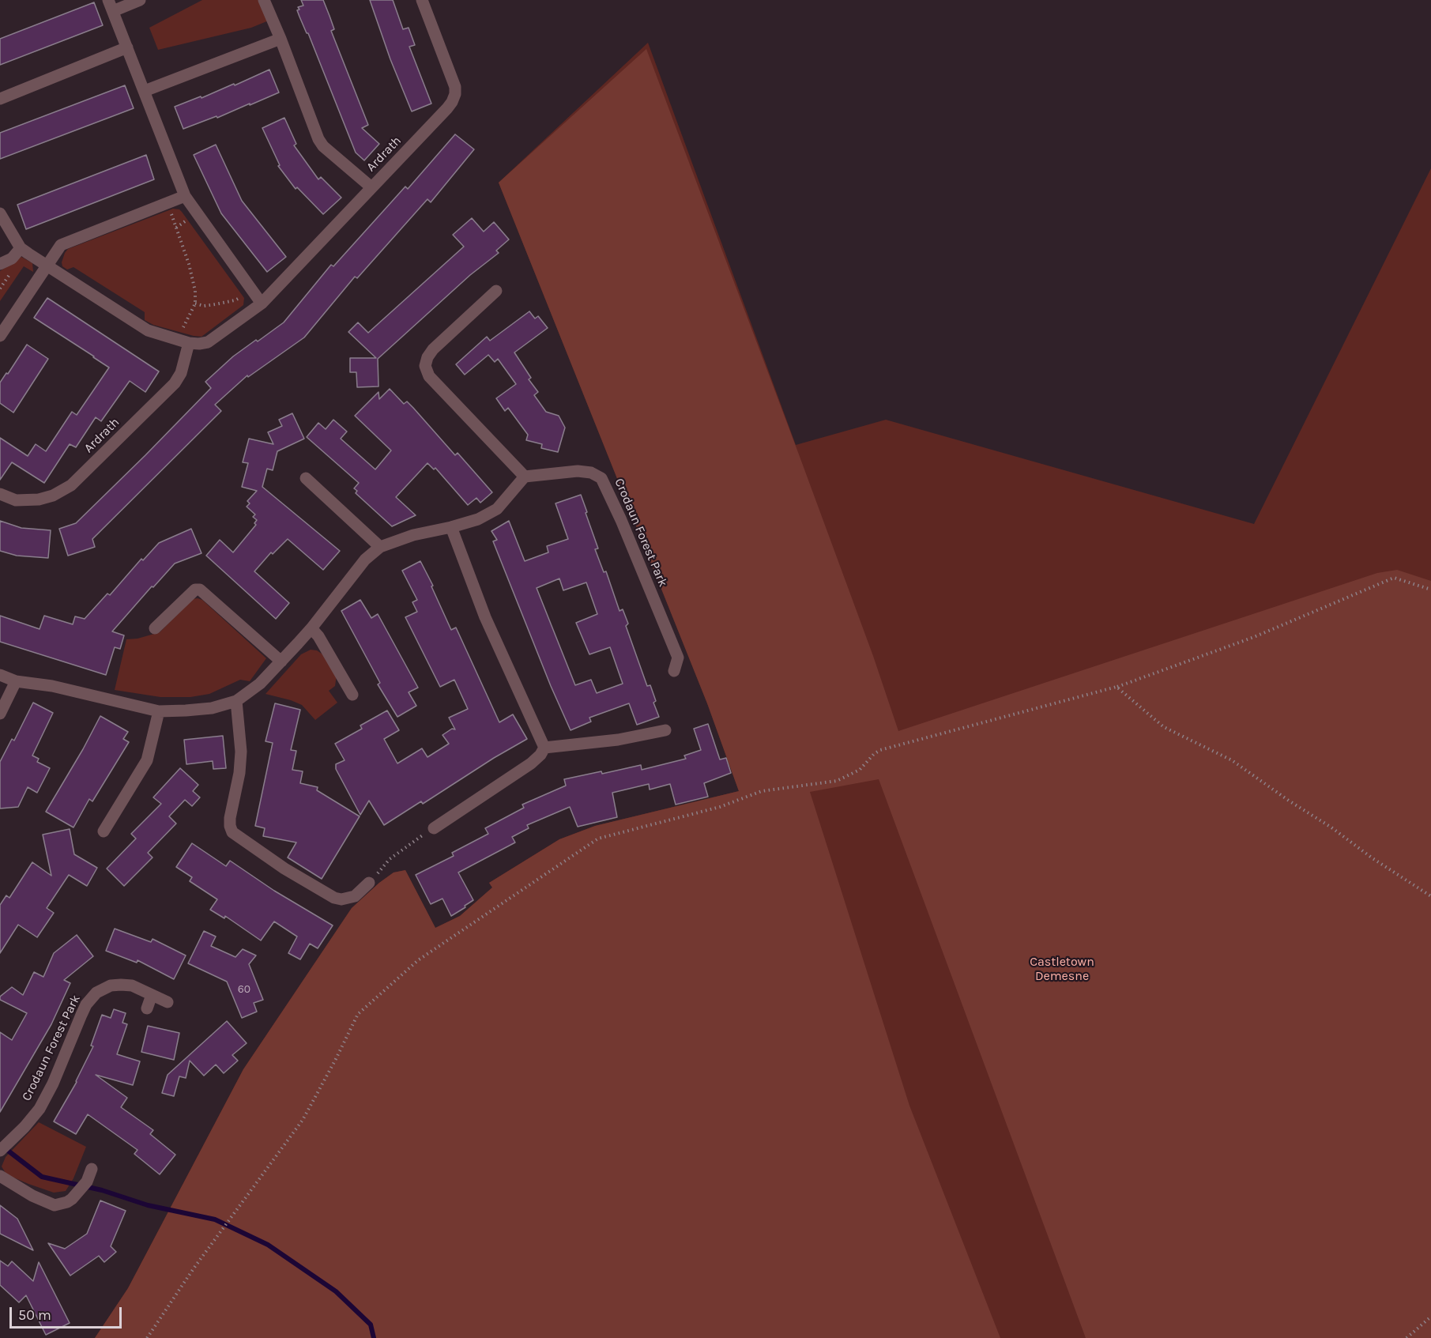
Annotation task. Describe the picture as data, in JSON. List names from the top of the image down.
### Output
{
  "streets": {
    "street": ["Ardrath", "Crodaun Forest Park"]
  },
  "parks": ["Castletown Demesne"],
  "house_numbers": ["60"],
  "scale_bar": "50 m"
}
